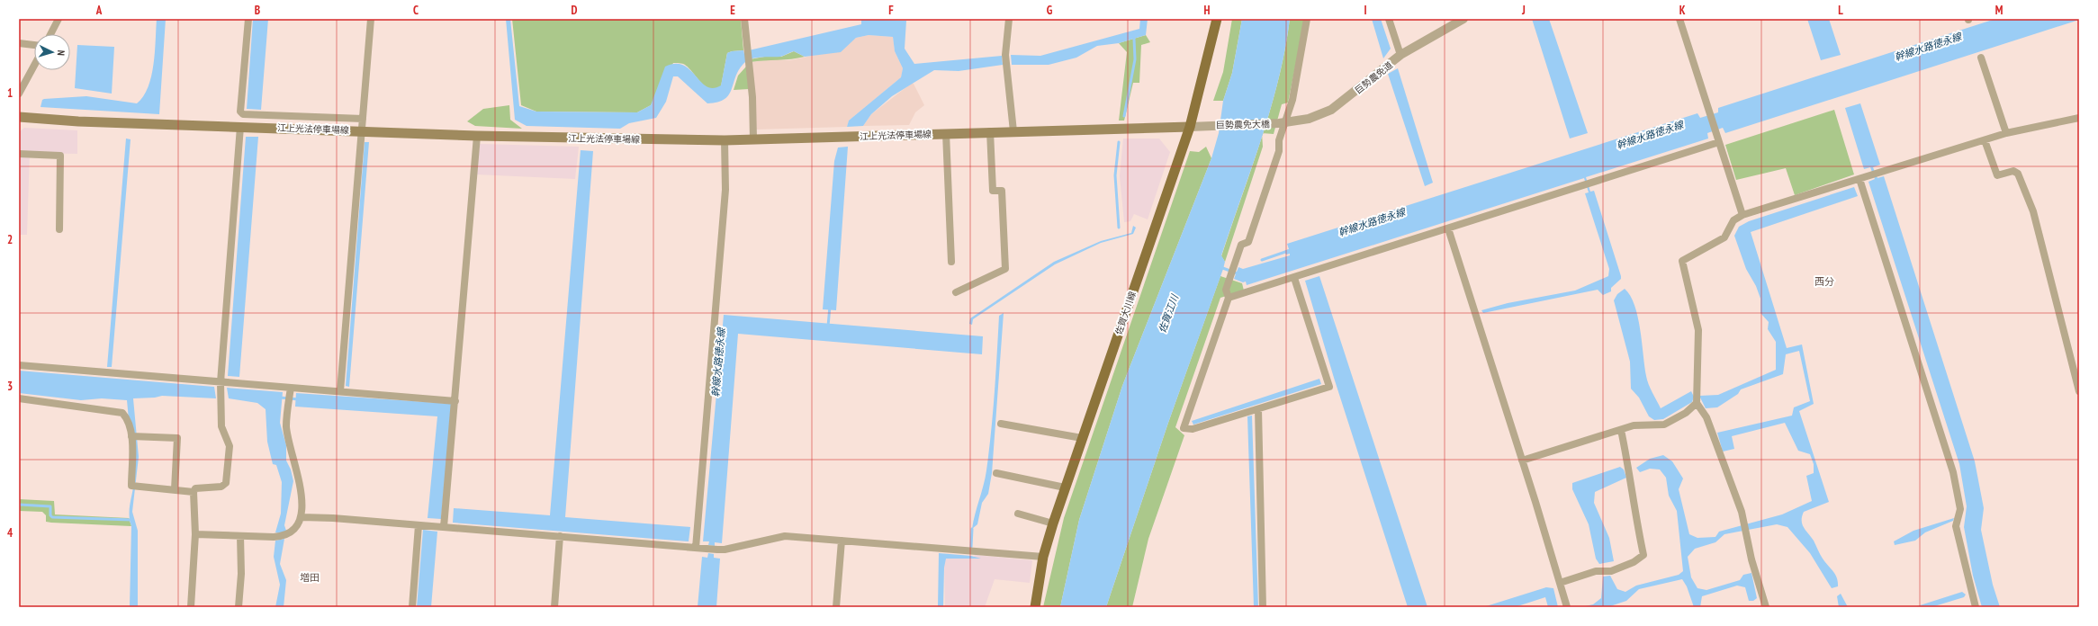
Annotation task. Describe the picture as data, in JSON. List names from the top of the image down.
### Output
{
  "streets": {
    "main road": ["江上光法停車場線", "佐賀大川線"],
    "street": ["巨勢農免道", "巨勢農免大橋"]
  },
  "crossings": [
    ["巨勢農免道", "巨勢農免大橋"],
    ["巨勢農免大橋", "江上光法停車場線"],
    ["巨勢農免大橋", "佐賀大川線"],
    ["江上光法停車場線", "佐賀大川線"]
  ],
  "districts": ["西分", "増田"],
  "water": ["幹線水路徳永線", "佐賀江川"],
  "north": "right",
  "grid": {
    "columns": [
      "A",
      "B",
      "C",
      "D",
      "E",
      "F",
      "G",
      "H",
      "I",
      "J",
      "K",
      "L",
      "M"
    ],
    "rows": [
      "1",
      "2",
      "3",
      "4"
    ]
  }
}
